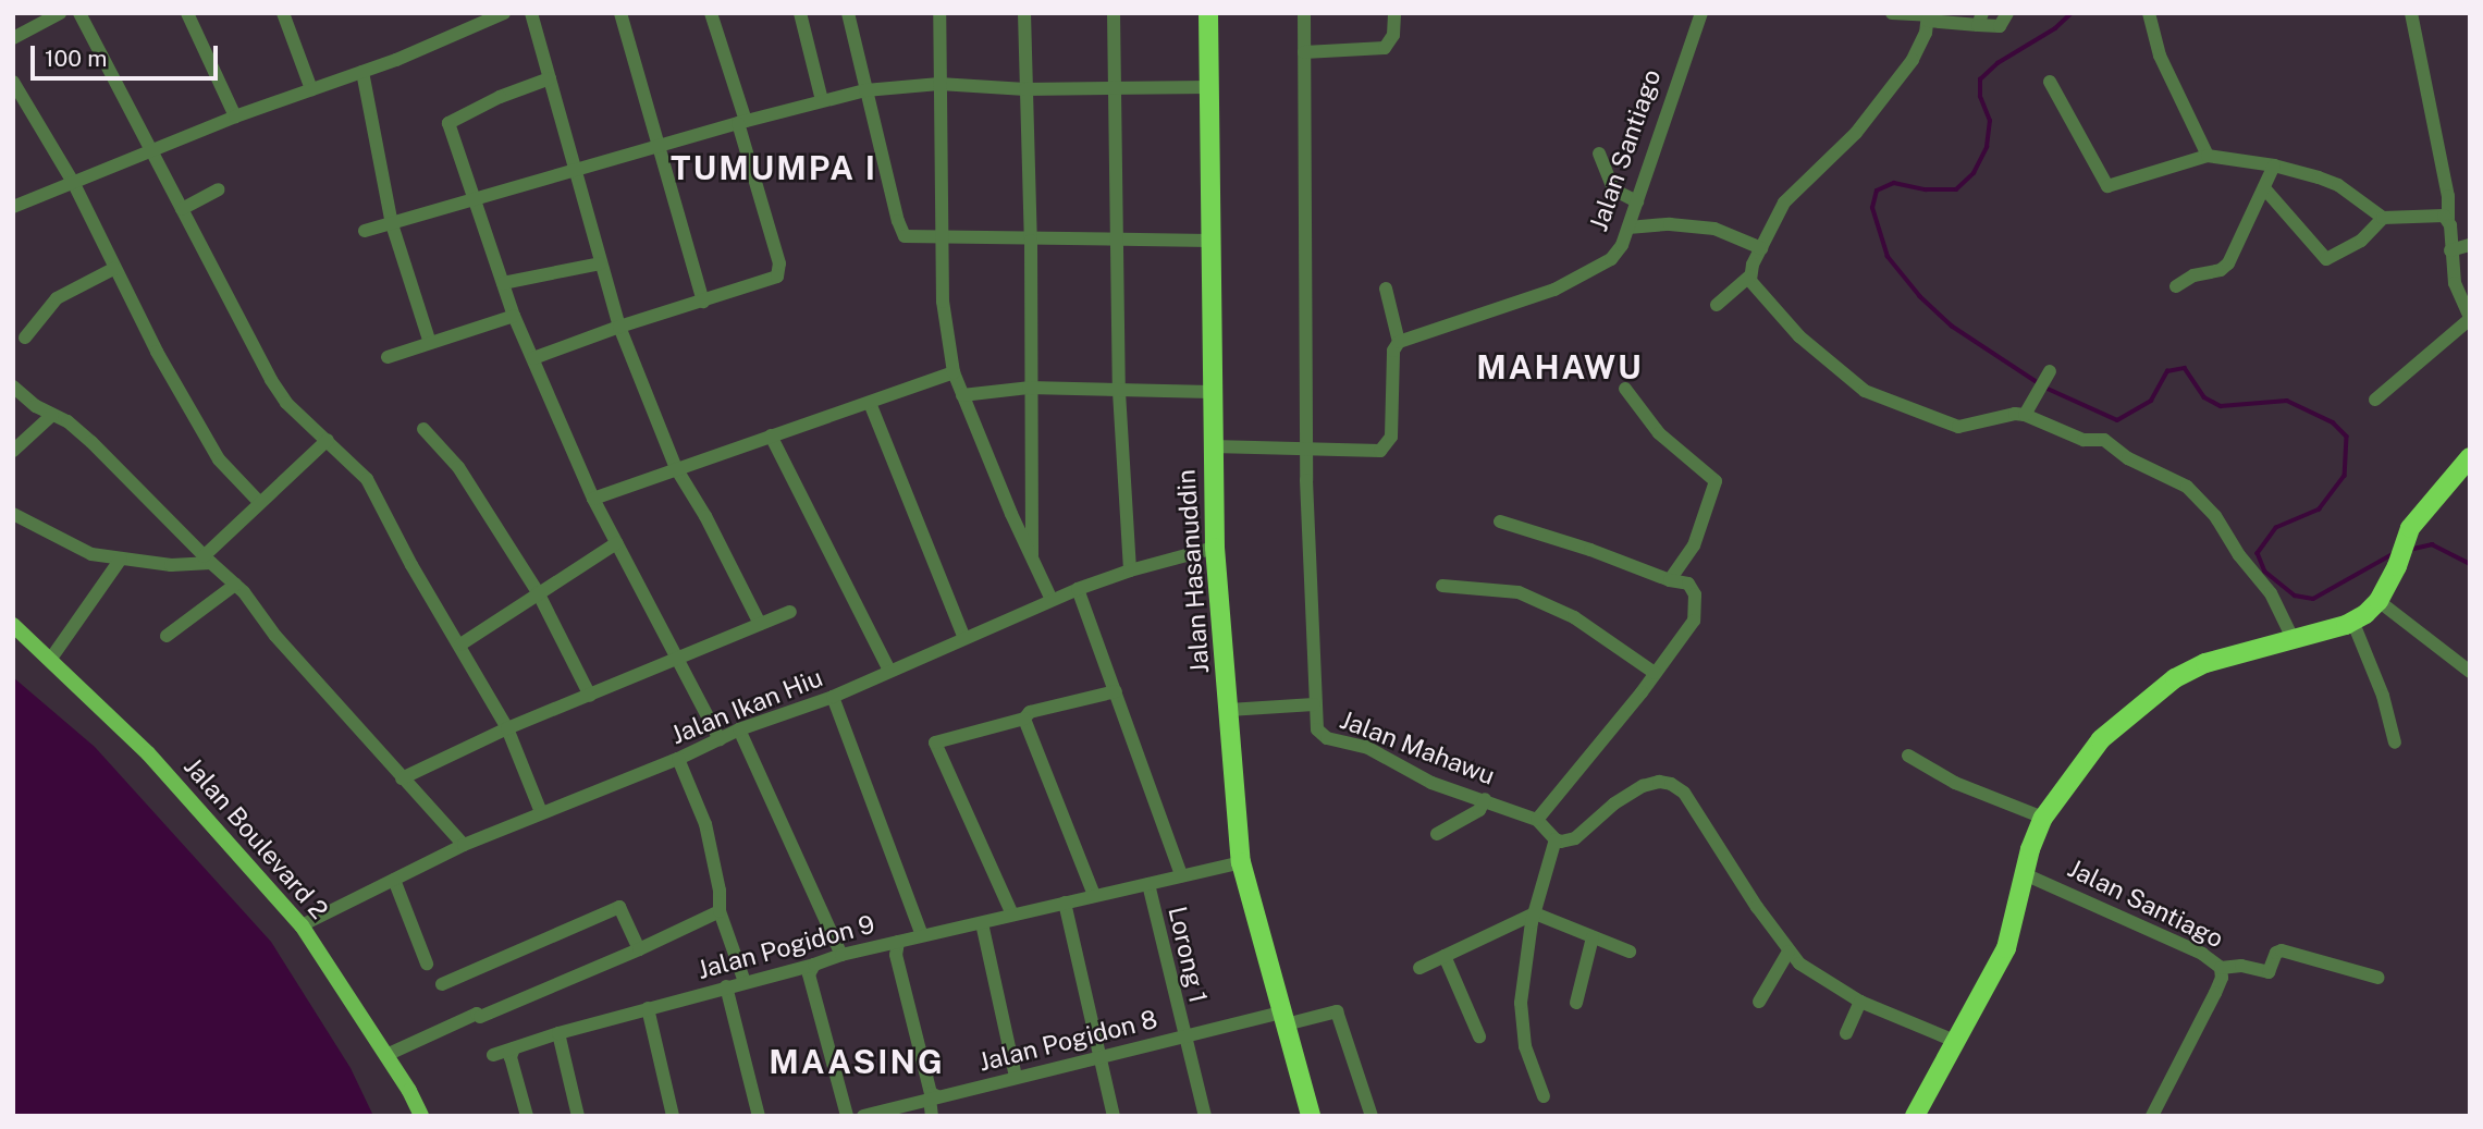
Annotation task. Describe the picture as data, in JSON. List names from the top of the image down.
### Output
{
  "streets": {
    "highway": ["Jalan Hasanuddin"],
    "main road": ["Jalan Boulevard 2"],
    "street": [
      "Jalan Santiago",
      "Jalan Ikan Hiu",
      "Jalan Mahawu",
      "Jalan Pogidon 9",
      "Lorong 1",
      "Jalan Pogidon 8"
    ]
  },
  "crossings": [
    ["Jalan Hasanuddin", "Jalan Ikan Hiu"],
    ["Jalan Hasanuddin", "Jalan Pogidon 9"],
    ["Jalan Hasanuddin", "Jalan Pogidon 8"],
    ["Jalan Ikan Hiu", "Jalan Boulevard 2"],
    ["Jalan Pogidon 9", "Lorong 1"],
    ["Lorong 1", "Jalan Pogidon 8"]
  ],
  "districts": ["TUMUMPA I", "MAHAWU", "MAASING"],
  "scale_bar": "100 m"
}
